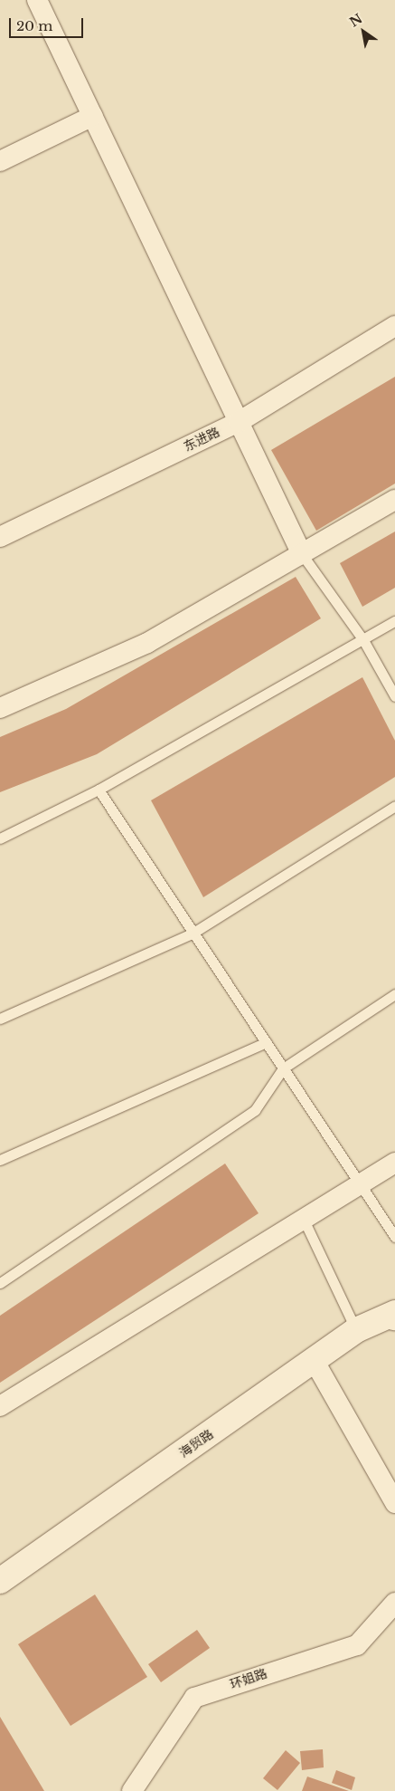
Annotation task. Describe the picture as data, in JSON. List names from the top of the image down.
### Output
{
  "streets": {
    "street": ["东进路", "海贸路", "环姐路"]
  },
  "scale_bar": "20 m",
  "north": "top left"
}
